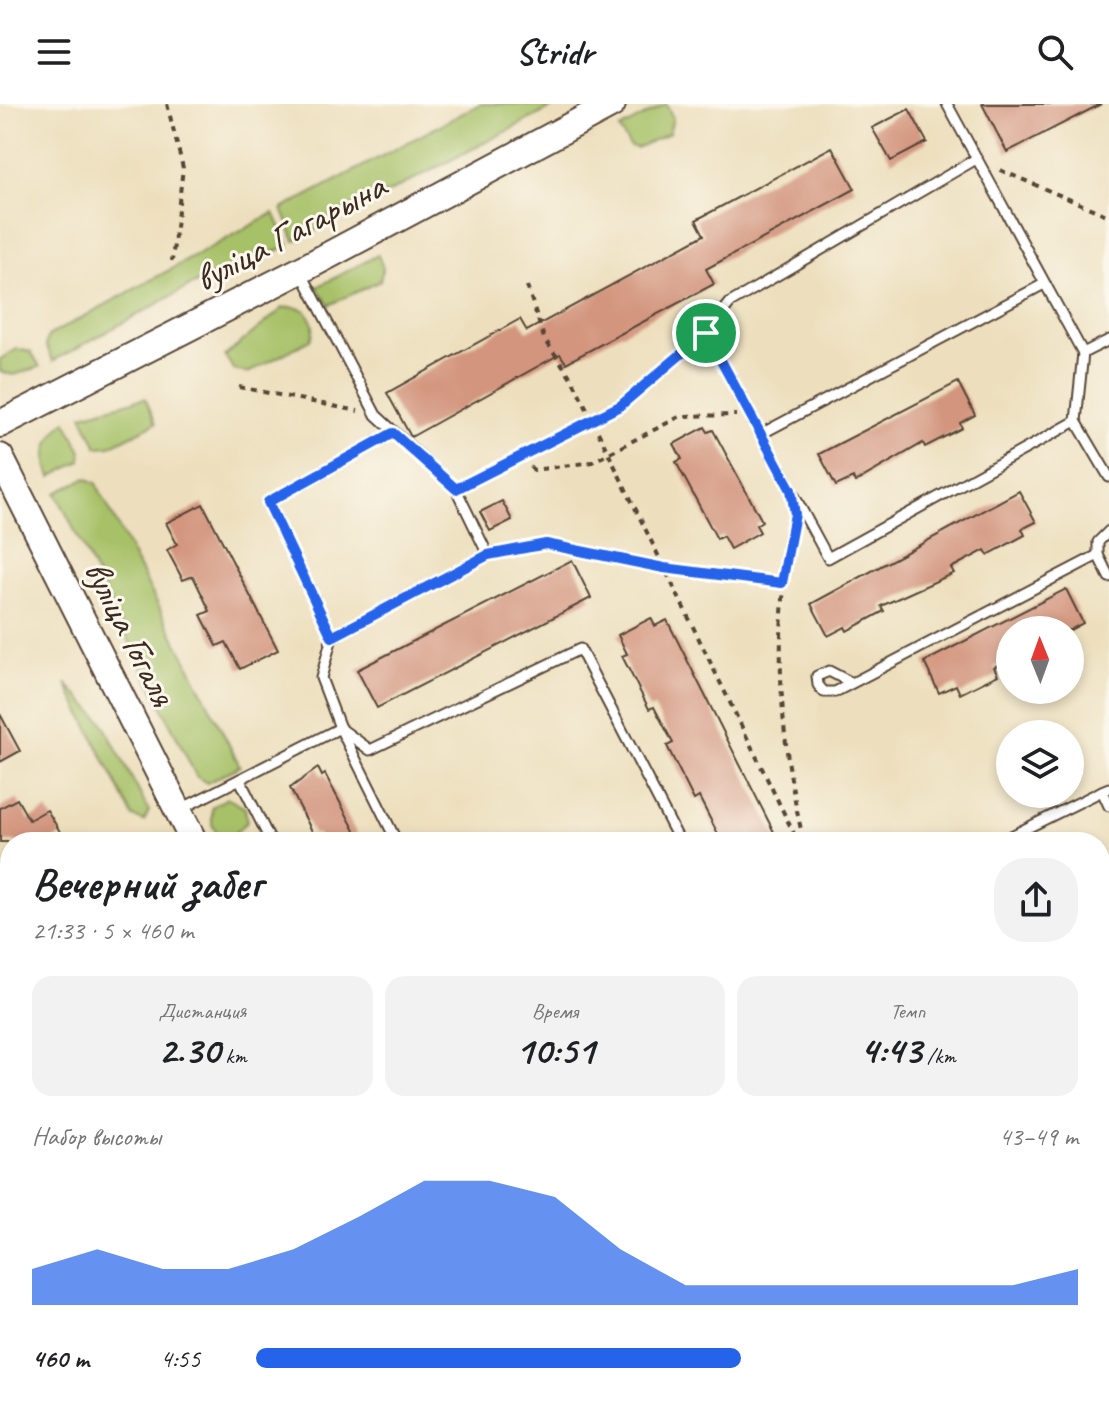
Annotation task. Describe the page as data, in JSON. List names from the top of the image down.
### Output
{
  "streets": {
    "main road": ["вуліца Гагарына", "вуліца Гогаля"]
  },
  "north": "top",
  "page": {
    "header": "Stridr",
    "heading": ["Вечерний забег", "21:33 · 5 × 460 m"],
    "stats": [
      ["Дистанция", "2.30 km"],
      ["Время", "10:51"],
      ["Темп", "4:43 /km"]
    ],
    "chart": ["Набор высоты", "43–49 m"],
    "list": [
      {
        "name": "460 m",
        "note": "4:55"
      }
    ]
  }
}
